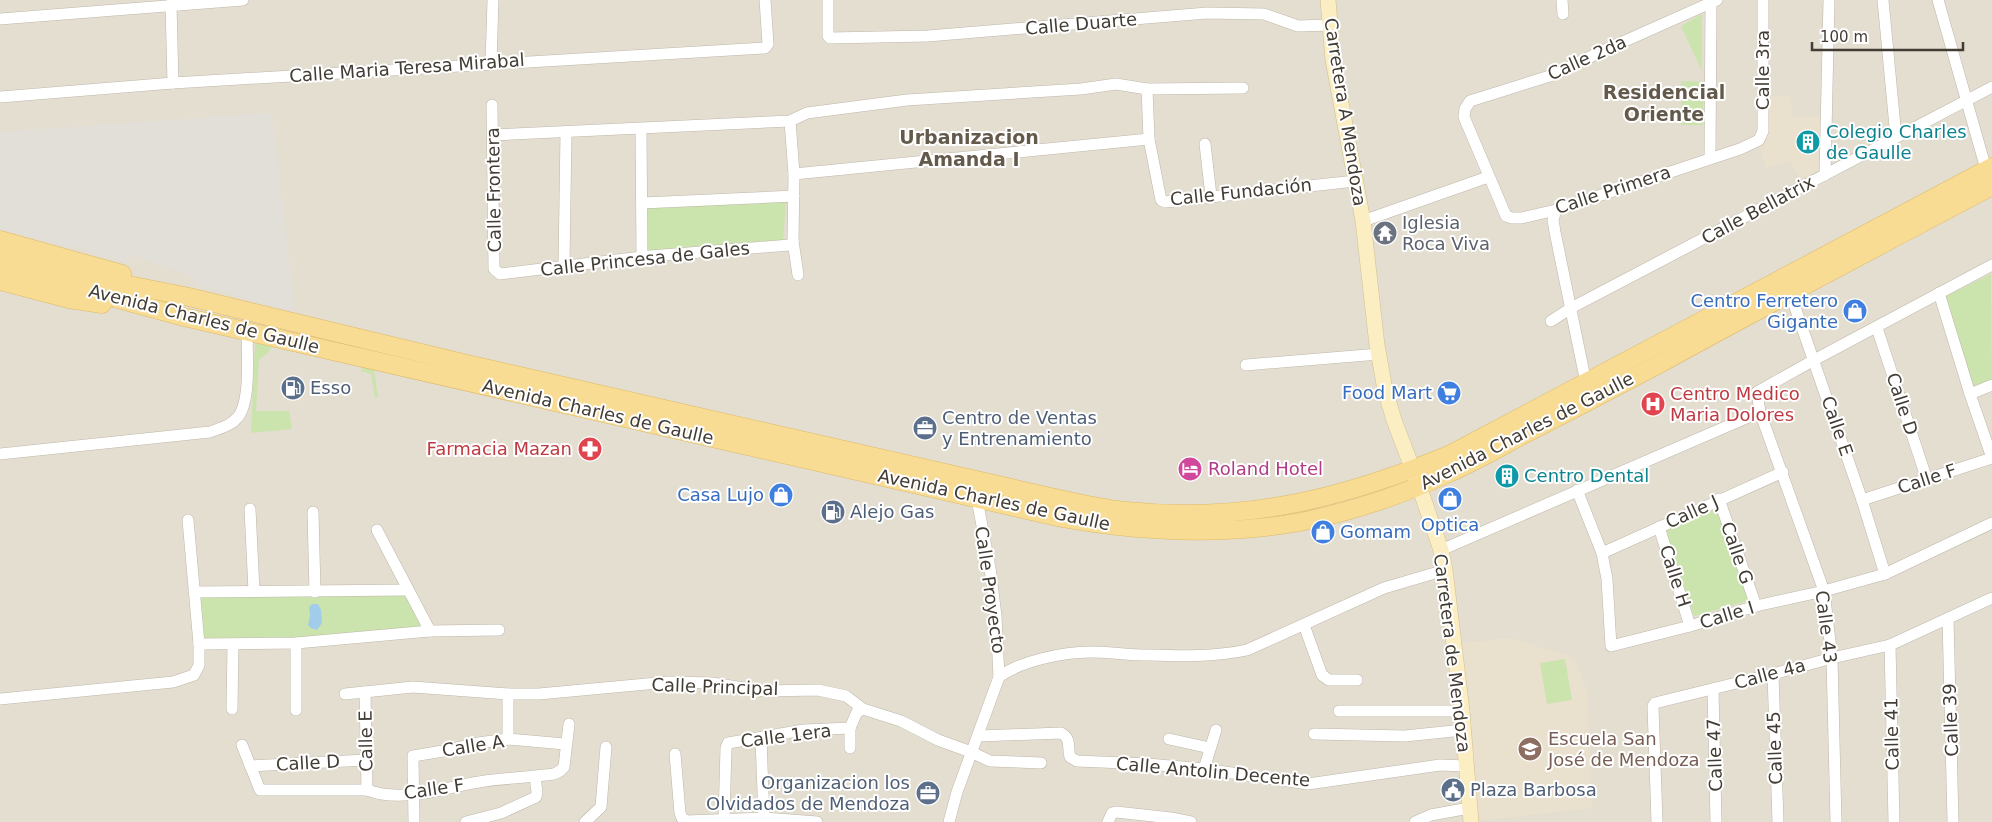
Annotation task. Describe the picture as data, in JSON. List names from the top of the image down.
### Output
{
  "streets": {
    "main road": ["Avenida Charles de Gaulle"],
    "street": [
      "Calle Duarte",
      "Calle 2da",
      "Calle Maria Teresa Mirabal",
      "Calle 3ra",
      "Carretera A Mendoza",
      "Calle Frontera",
      "Calle Primera",
      "Calle Fundación",
      "Calle Bellatrix",
      "Calle Princesa de Gales",
      "Calle D",
      "Calle E",
      "Calle F",
      "Calle J",
      "Calle G",
      "Calle H",
      "Calle Proyecto",
      "Calle I",
      "Calle 43",
      "Carretera de Mendoza",
      "Calle 4a",
      "Calle Principal",
      "Calle 39",
      "Calle 41",
      "Calle 1era",
      "Calle A",
      "Calle 45",
      "Calle 47",
      "Calle Antolin Decente"
    ]
  },
  "crossings": [
    ["Calle Duarte", "Carretera A Mendoza"],
    ["Calle 2da", "Calle Primera"],
    ["Calle 3ra", "Calle Primera"],
    ["Carretera A Mendoza", "Calle Fundación"],
    ["Carretera A Mendoza", "Avenida Charles de Gaulle"],
    ["Carretera A Mendoza", "Carretera de Mendoza"],
    ["Calle Frontera", "Calle Princesa de Gales"],
    ["Avenida Charles de Gaulle", "Calle E"],
    ["Avenida Charles de Gaulle", "Calle Proyecto"],
    ["Avenida Charles de Gaulle", "Carretera de Mendoza"],
    ["Calle D", "Calle E"],
    ["Calle D", "Calle F"],
    ["Calle E", "Calle F"],
    ["Calle E", "Calle I"],
    ["Calle E", "Calle Principal"],
    ["Calle F", "Calle A"],
    ["Calle J", "Calle G"],
    ["Calle J", "Calle H"],
    ["Calle J", "Calle I"],
    ["Calle J", "Calle 43"],
    ["Calle G", "Calle I"],
    ["Calle H", "Calle I"],
    ["Calle Proyecto", "Calle Principal"],
    ["Calle Proyecto", "Calle Antolin Decente"],
    ["Calle I", "Calle 43"],
    ["Calle 43", "Calle 4a"],
    ["Carretera de Mendoza", "Calle Antolin Decente"],
    ["Calle 4a", "Calle 39"],
    ["Calle 4a", "Calle 41"],
    ["Calle 4a", "Calle 45"],
    ["Calle 4a", "Calle 47"],
    ["Calle Principal", "Calle 1era"]
  ],
  "districts": ["Residencial Oriente", "Urbanizacion Amanda I"],
  "places": {
    "building": ["Colegio Charles de Gaulle", "Centro Dental"],
    "temple": ["Iglesia Roca Viva"],
    "shop": [
      "Centro Ferretero Gigante",
      "Casa Lujo",
      "Optica",
      "Gomam"
    ],
    "fuel station": ["Esso", "Alejo Gas"],
    "supermarket": ["Food Mart"],
    "hospital": ["Centro Medico Maria Dolores"],
    "office": ["Centro de Ventas y Entrenamiento", "Organizacion los Olvidados de Mendoza"],
    "pharmacy": ["Farmacia Mazan"],
    "hotel": ["Roland Hotel"],
    "school or university": ["Escuela San José de Mendoza"],
    "public building": ["Plaza Barbosa"]
  },
  "scale_bar": "100 m"
}
